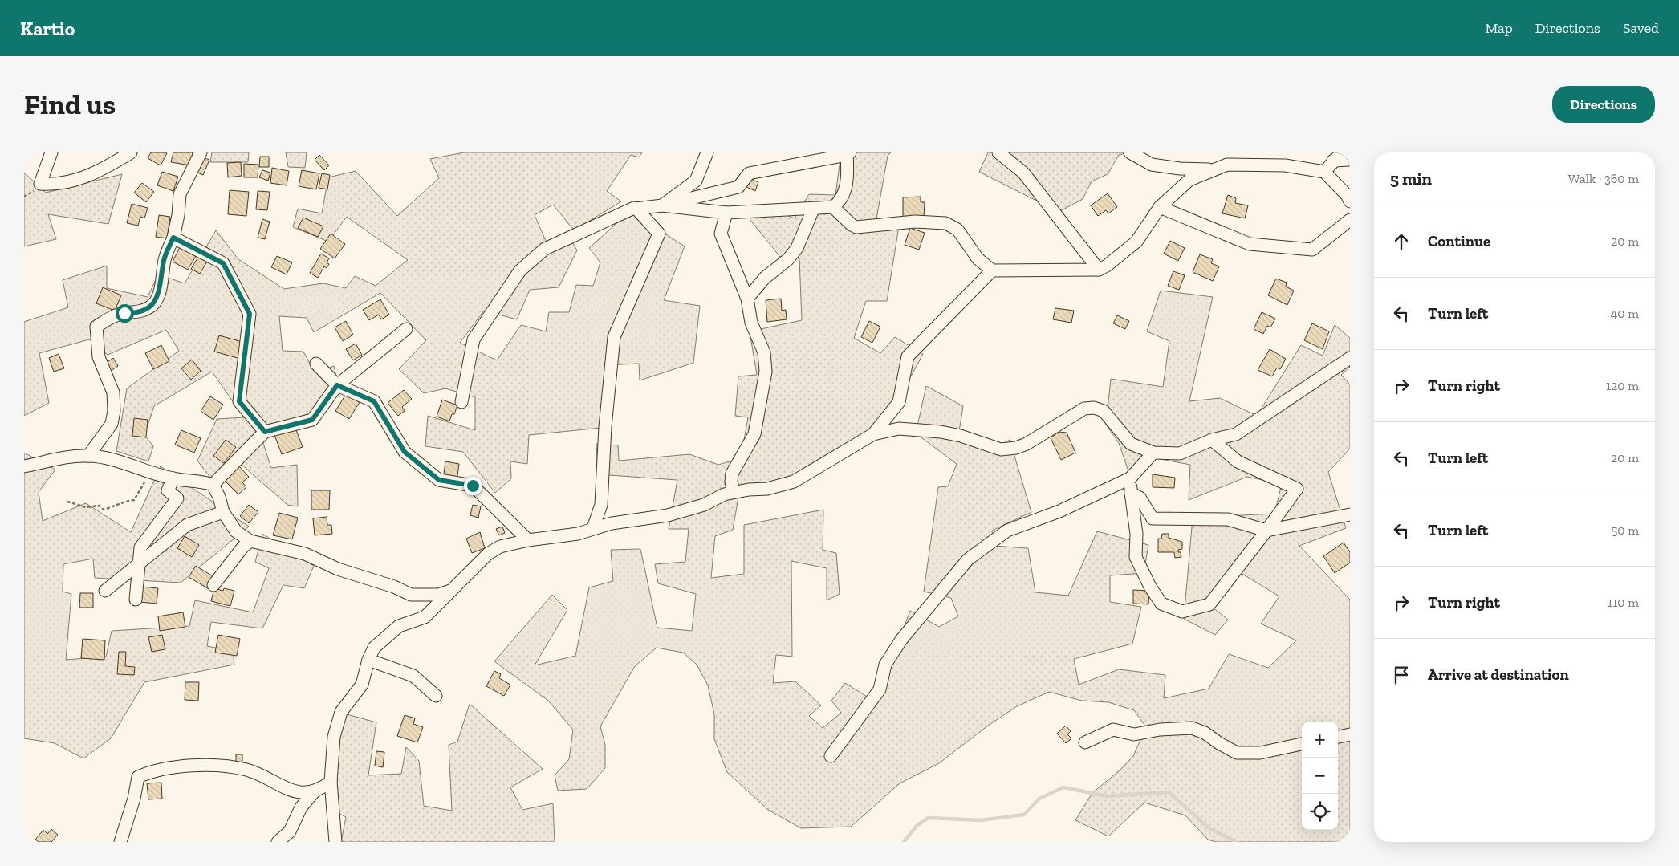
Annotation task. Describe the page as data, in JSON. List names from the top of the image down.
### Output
{
  "page": {
    "header": "Kartio",
    "nav": ["Map", "Directions", "Saved"],
    "buttons": "Directions",
    "title": "Find us",
    "heading": ["5 min", "Walk · 360 m"],
    "list": [
      ["Continue", "20 m"],
      ["Turn left", "40 m"],
      ["Turn right", "120 m"],
      ["Turn left", "20 m"],
      ["Turn left", "50 m"],
      ["Turn right", "110 m"],
      "Arrive at destination"
    ],
    "map_buttons": ["+", "−"]
  }
}
